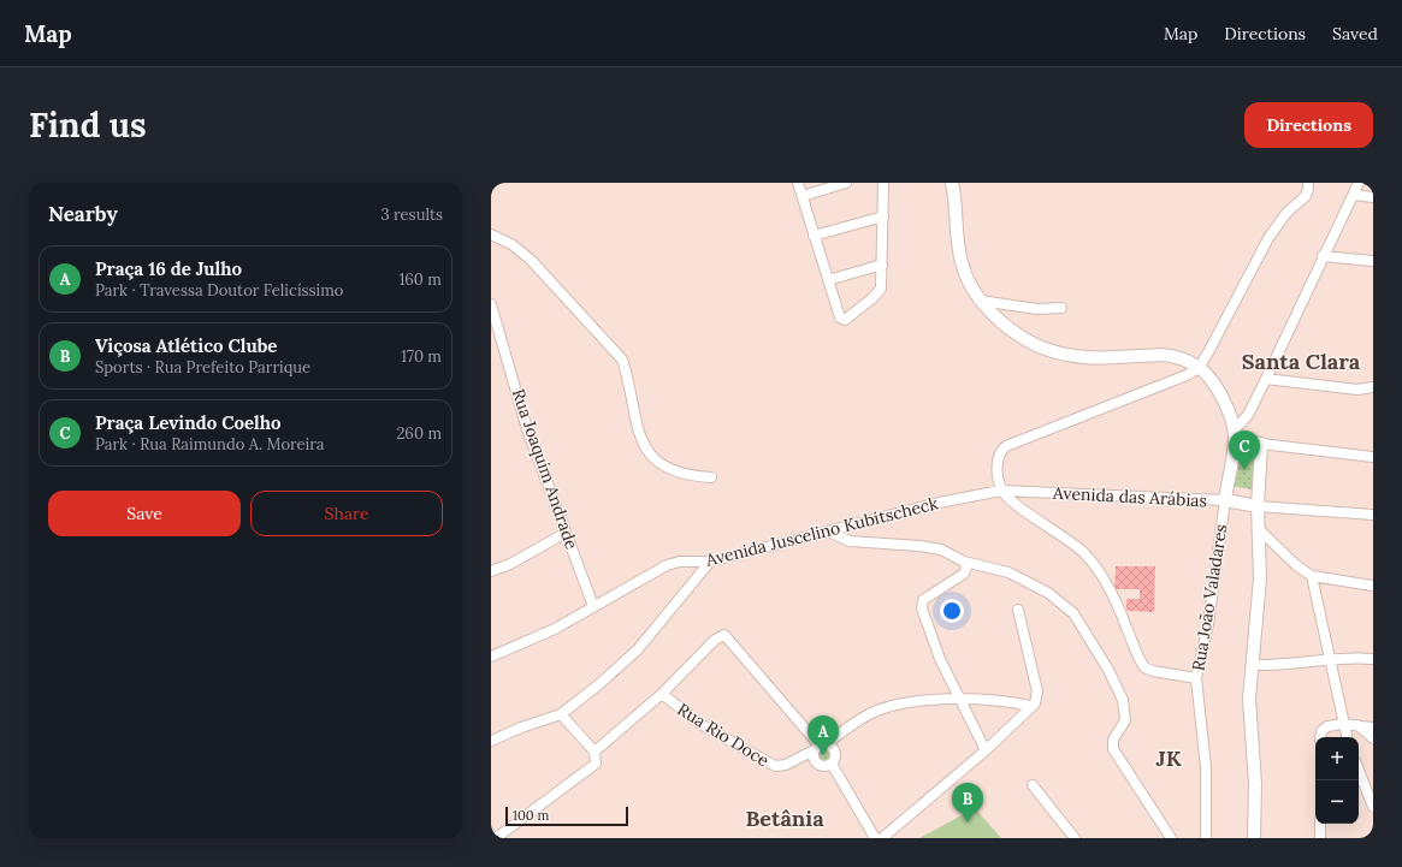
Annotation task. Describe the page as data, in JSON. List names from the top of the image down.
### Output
{
  "streets": {
    "street": [
      "Rua Joaquim Andrade",
      "Avenida das Arábias",
      "Avenida Juscelino Kubitscheck",
      "Rua João Valadares",
      "Rua Rio Doce"
    ]
  },
  "crossings": [
    ["Rua Joaquim Andrade", "Avenida Juscelino Kubitscheck"],
    ["Avenida das Arábias", "Avenida Juscelino Kubitscheck"],
    ["Avenida das Arábias", "Rua João Valadares"]
  ],
  "districts": ["Santa Clara", "JK", "Betânia"],
  "scale_bar": "100 m",
  "page": {
    "header": "Map",
    "nav": ["Map", "Directions", "Saved"],
    "buttons": [
      "Directions",
      ["Save", "Share"]
    ],
    "title": "Find us",
    "heading": ["Nearby", "3 results"],
    "list": [
      {
        "mark": "A",
        "name": "Praça 16 de Julho",
        "note": "Park · Travessa Doutor Felicíssimo",
        "value": "160 m"
      },
      {
        "mark": "B",
        "name": "Viçosa Atlético Clube",
        "note": "Sports · Rua Prefeito Parrique",
        "value": "170 m"
      },
      {
        "mark": "C",
        "name": "Praça Levindo Coelho",
        "note": "Park · Rua Raimundo A. Moreira",
        "value": "260 m"
      }
    ],
    "pins": ["C", "A", "B"],
    "map_buttons": ["+", "−"],
    "scale": "100 m"
  }
}
